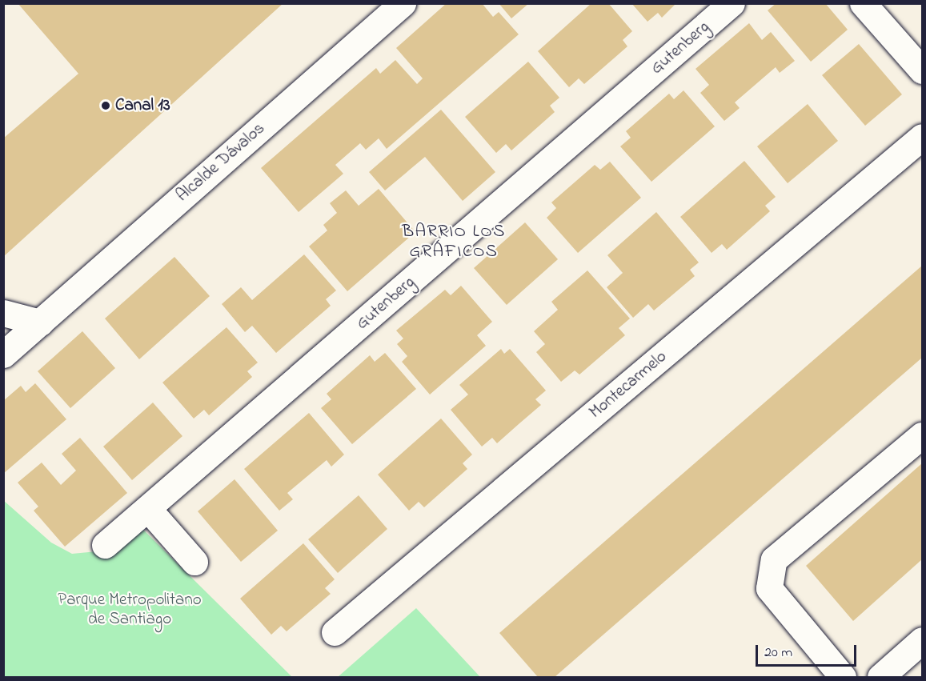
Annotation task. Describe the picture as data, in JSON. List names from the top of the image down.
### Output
{
  "streets": {
    "street": ["Gutenberg", "Alcalde Dávalos", "Montecarmelo"]
  },
  "districts": ["BARRIO LOS GRÁFICOS"],
  "parks": ["Parque Metropolitano de Santiago"],
  "places": ["Canal 13"],
  "scale_bar": "20 m"
}
